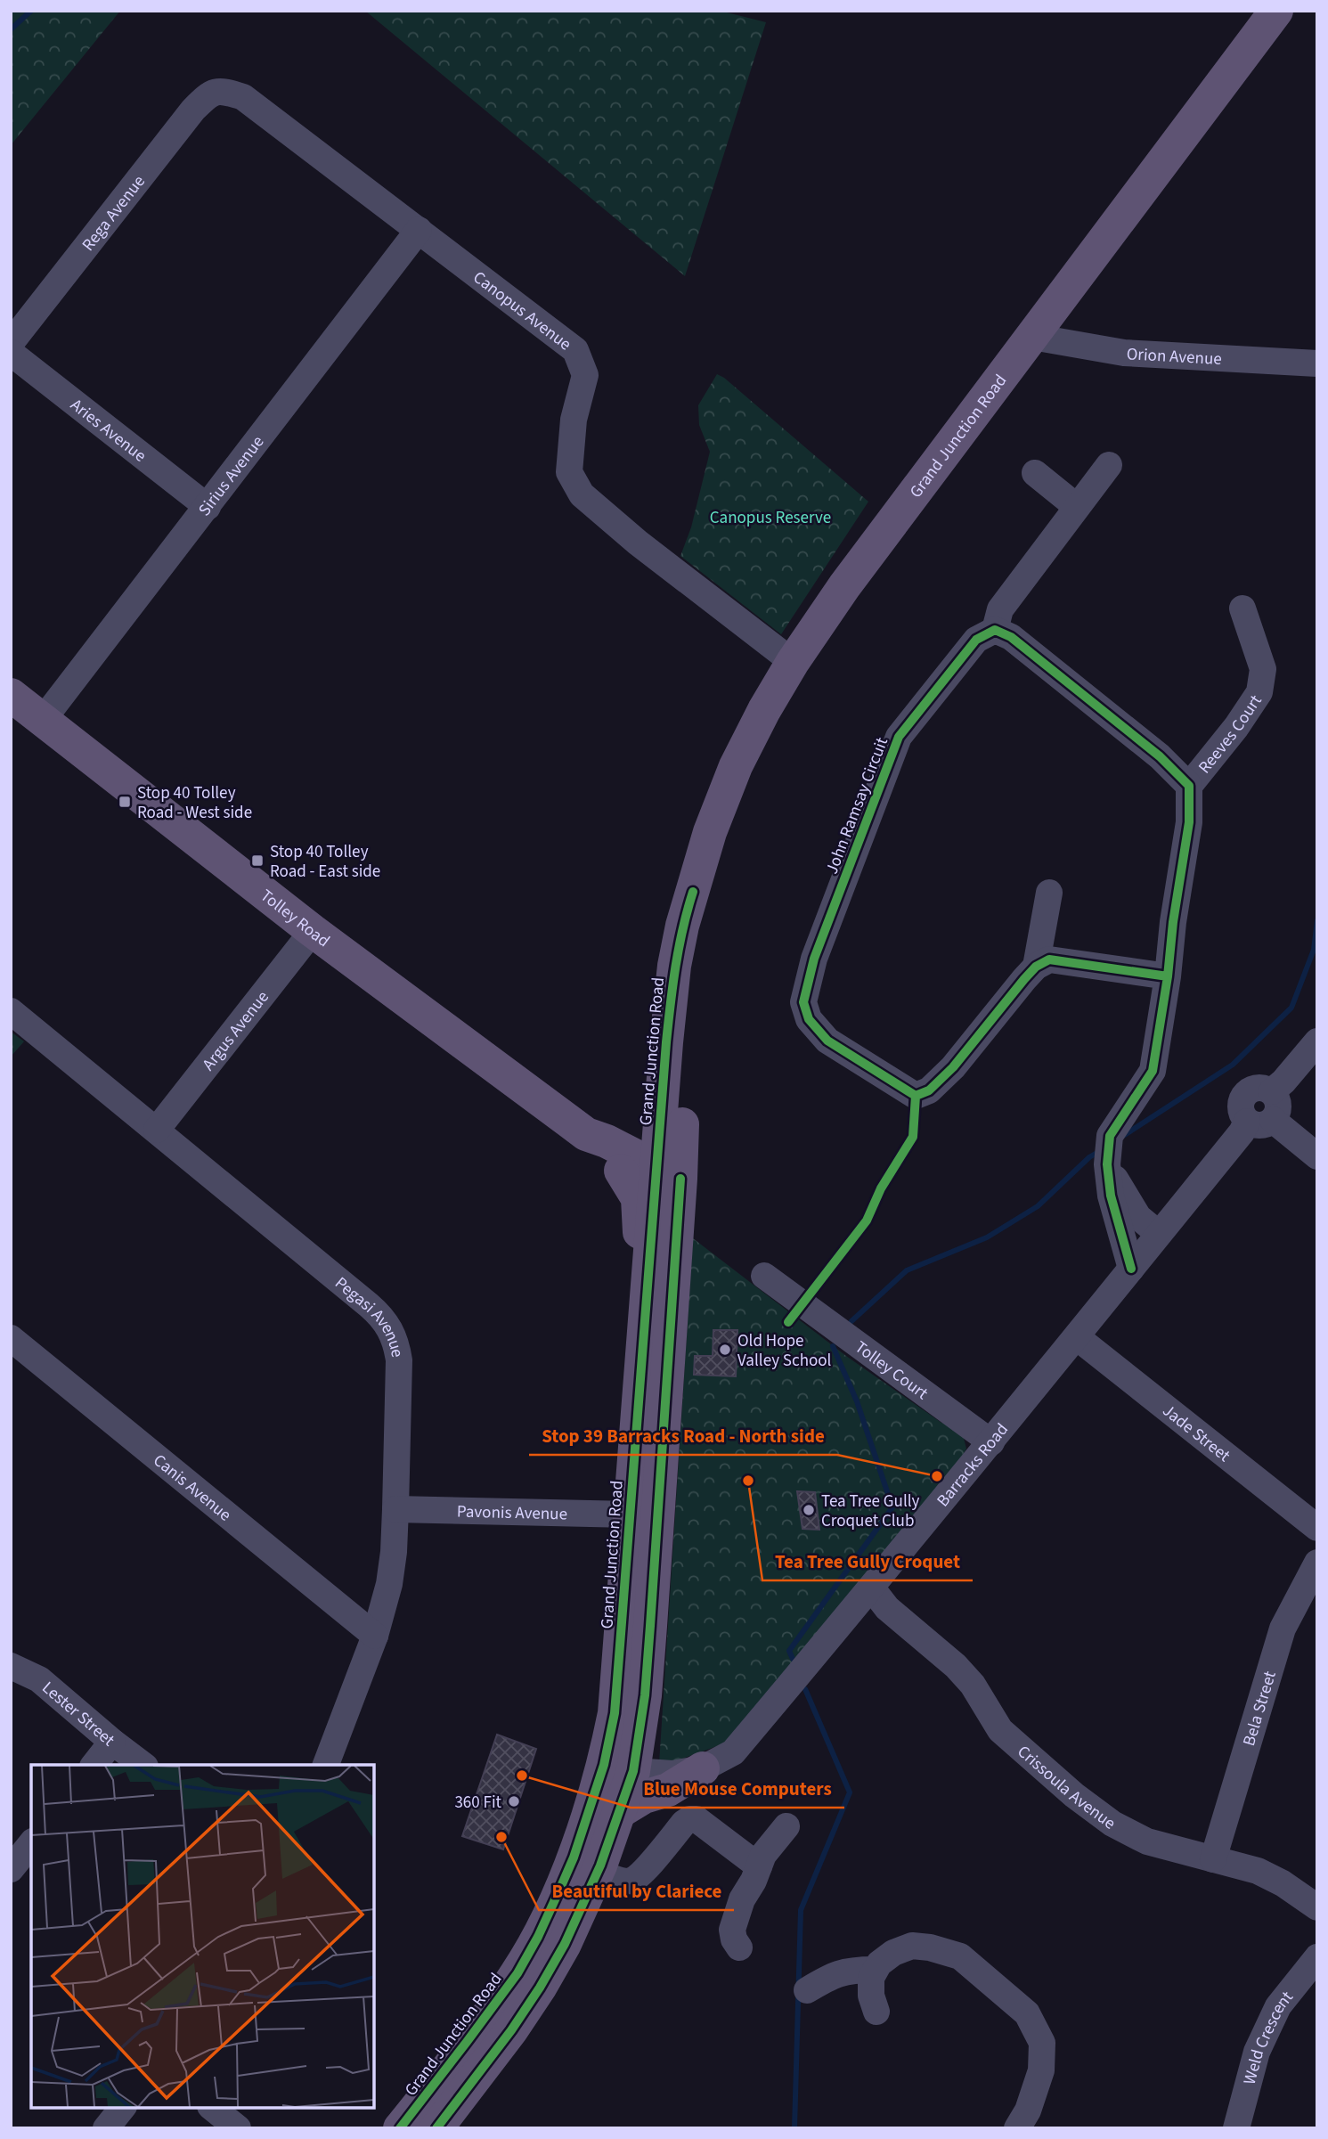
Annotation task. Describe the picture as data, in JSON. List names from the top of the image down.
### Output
{
  "streets": {
    "main road": ["Grand Junction Road", "Tolley Road"],
    "street": [
      "Rega Avenue",
      "Canopus Avenue",
      "Orion Avenue",
      "Aries Avenue",
      "Sirius Avenue",
      "Reeves Court",
      "John Ramsay Circuit",
      "Argus Avenue",
      "Pegasi Avenue",
      "Tolley Court",
      "Jade Street",
      "Barracks Road",
      "Canis Avenue",
      "Pavonis Avenue",
      "Bela Street",
      "Lester Street",
      "Crissoula Avenue",
      "Weld Crescent"
    ]
  },
  "crossings": [
    ["Rega Avenue", "Canopus Avenue"],
    ["Canopus Avenue", "Grand Junction Road"],
    ["Canopus Avenue", "Sirius Avenue"],
    ["Orion Avenue", "Grand Junction Road"],
    ["Aries Avenue", "Sirius Avenue"],
    ["Grand Junction Road", "Tolley Road"],
    ["Grand Junction Road", "Barracks Road"],
    ["Grand Junction Road", "Pavonis Avenue"],
    ["Sirius Avenue", "Tolley Road"],
    ["Tolley Road", "Argus Avenue"],
    ["Argus Avenue", "Pegasi Avenue"],
    ["Pegasi Avenue", "Canis Avenue"],
    ["Pegasi Avenue", "Pavonis Avenue"],
    ["Tolley Court", "Barracks Road"],
    ["Jade Street", "Barracks Road"],
    ["Barracks Road", "Crissoula Avenue"],
    ["Bela Street", "Crissoula Avenue"]
  ],
  "parks": ["Canopus Reserve"],
  "places": {
    "transit": ["Stop 40 Tolley Road - West side", "Stop 40 Tolley Road - East side"],
    "other": [
      "Old Hope Valley School",
      "Stop 39 Barracks Road - North side",
      "Tea Tree Gully Croquet",
      "Tea Tree Gully Croquet Club",
      "Blue Mouse Computers",
      "360 Fit",
      "Beautiful by Clariece"
    ]
  }
}
